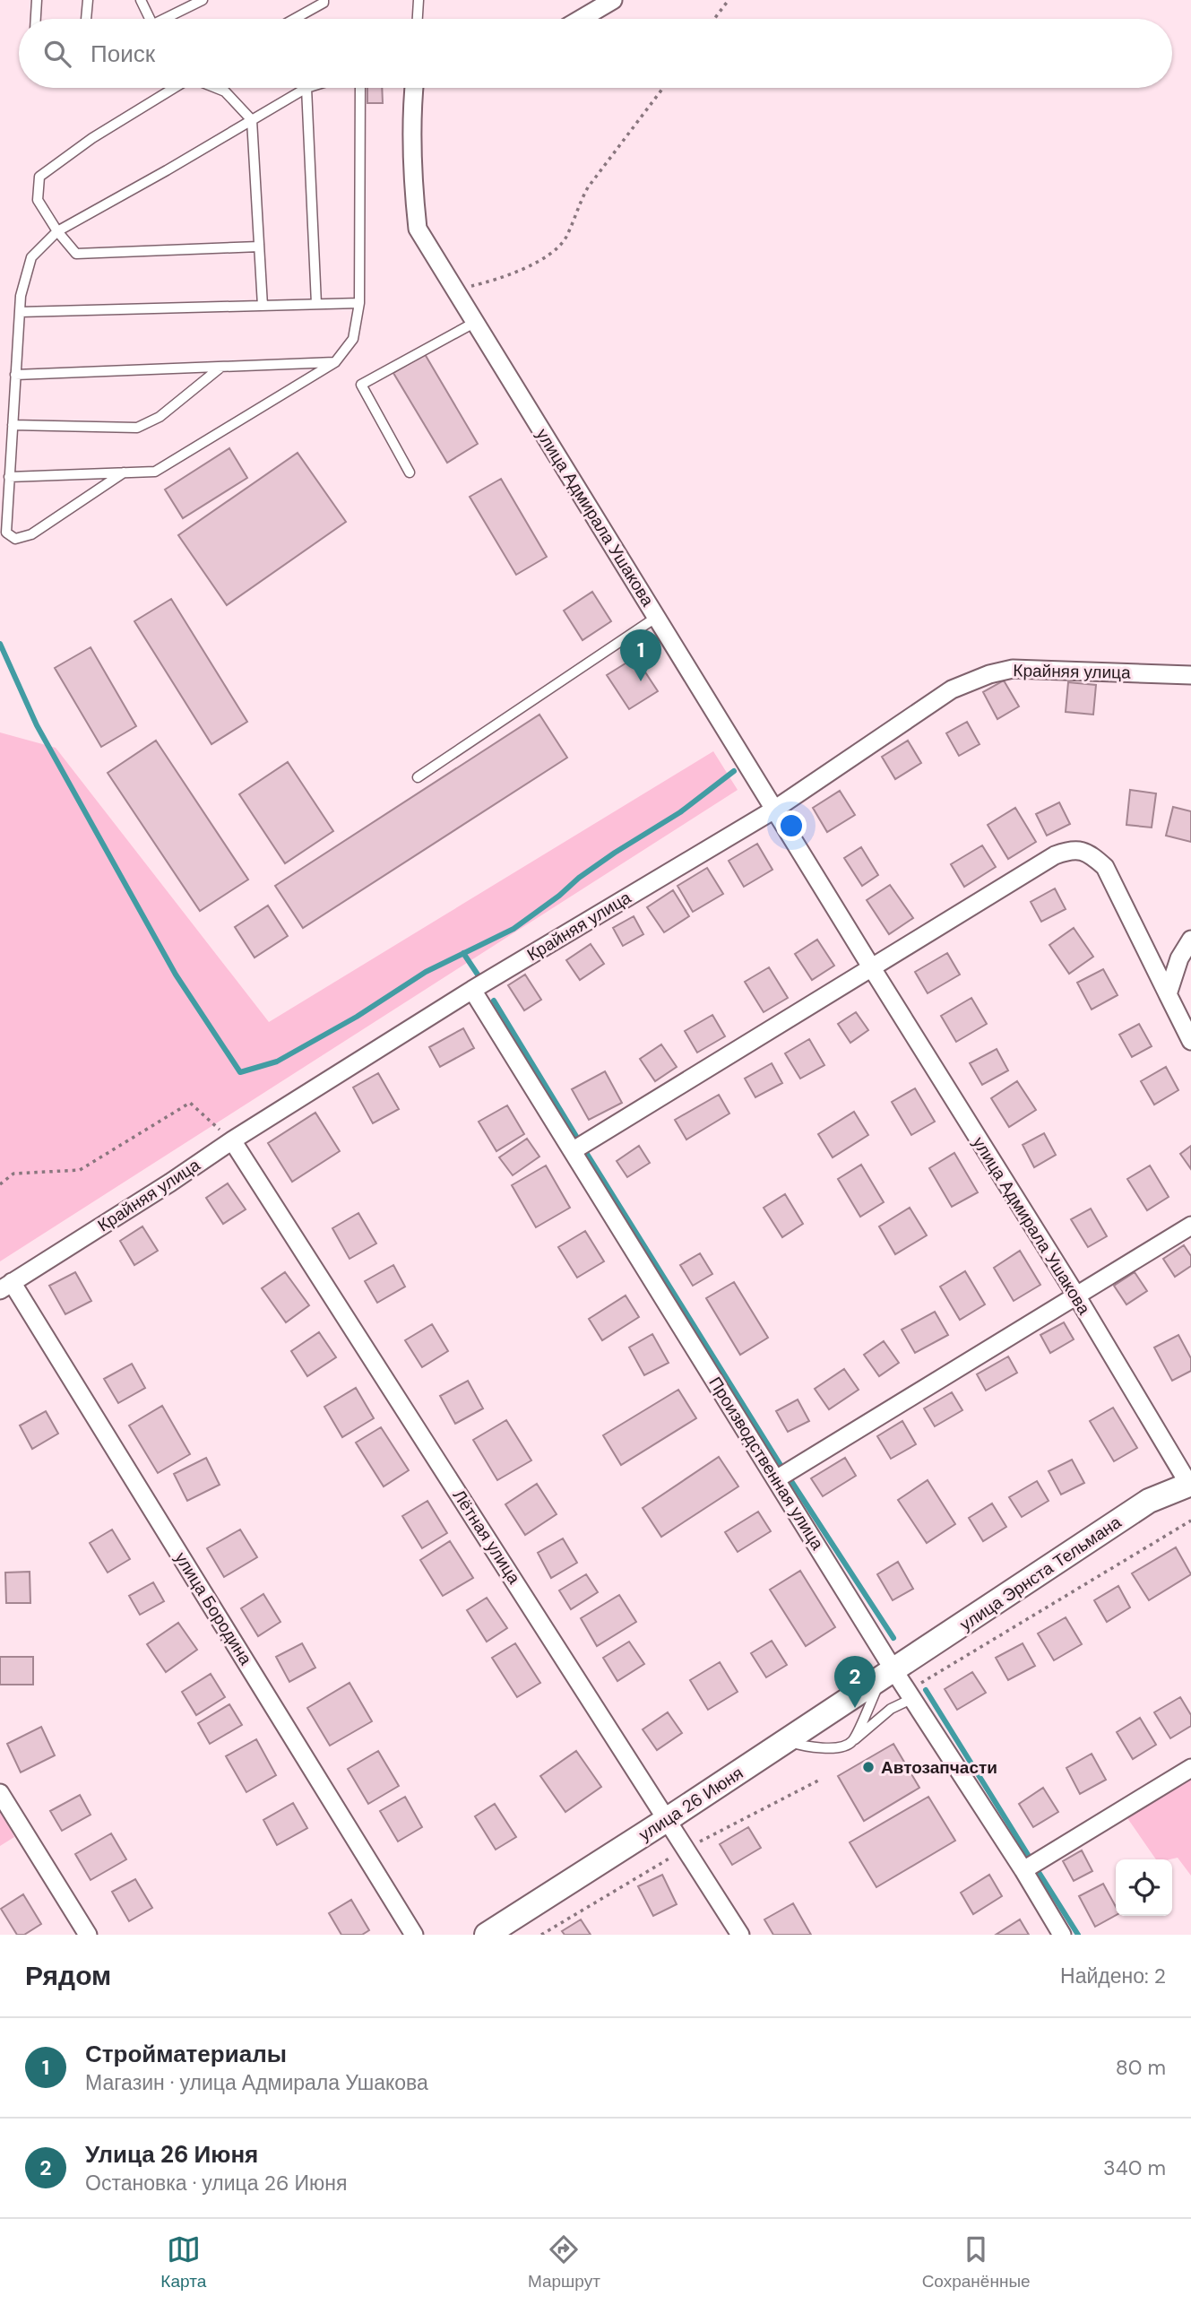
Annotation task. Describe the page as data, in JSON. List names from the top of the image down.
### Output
{
  "streets": {
    "main road": ["улица Эрнста Тельмана", "улица 26 Июня"],
    "street": [
      "улица Адмирала Ушакова",
      "Крайняя улица",
      "Производственная улица",
      "Лётная улица",
      "улица Бородина"
    ]
  },
  "crossings": [
    ["улица Адмирала Ушакова", "Крайняя улица"],
    ["улица Адмирала Ушакова", "улица Эрнста Тельмана"],
    ["Крайняя улица", "Производственная улица"],
    ["Крайняя улица", "Лётная улица"],
    ["Крайняя улица", "улица Бородина"],
    ["Производственная улица", "улица Эрнста Тельмана"],
    ["Производственная улица", "улица 26 Июня"],
    ["Лётная улица", "улица 26 Июня"],
    ["улица Эрнста Тельмана", "улица 26 Июня"]
  ],
  "places": ["Автозапчасти"],
  "page": {
    "search": "Поиск",
    "pins": ["1", "2"],
    "heading": ["Рядом", "Найдено: 2"],
    "list": [
      {
        "mark": "1",
        "name": "Стройматериалы",
        "note": "Магазин · улица Адмирала Ушакова",
        "value": "80 m"
      },
      {
        "mark": "2",
        "name": "Улица 26 Июня",
        "note": "Остановка · улица 26 Июня",
        "value": "340 m"
      }
    ],
    "nav": ["Карта", "Маршрут", "Сохранённые"]
  }
}
